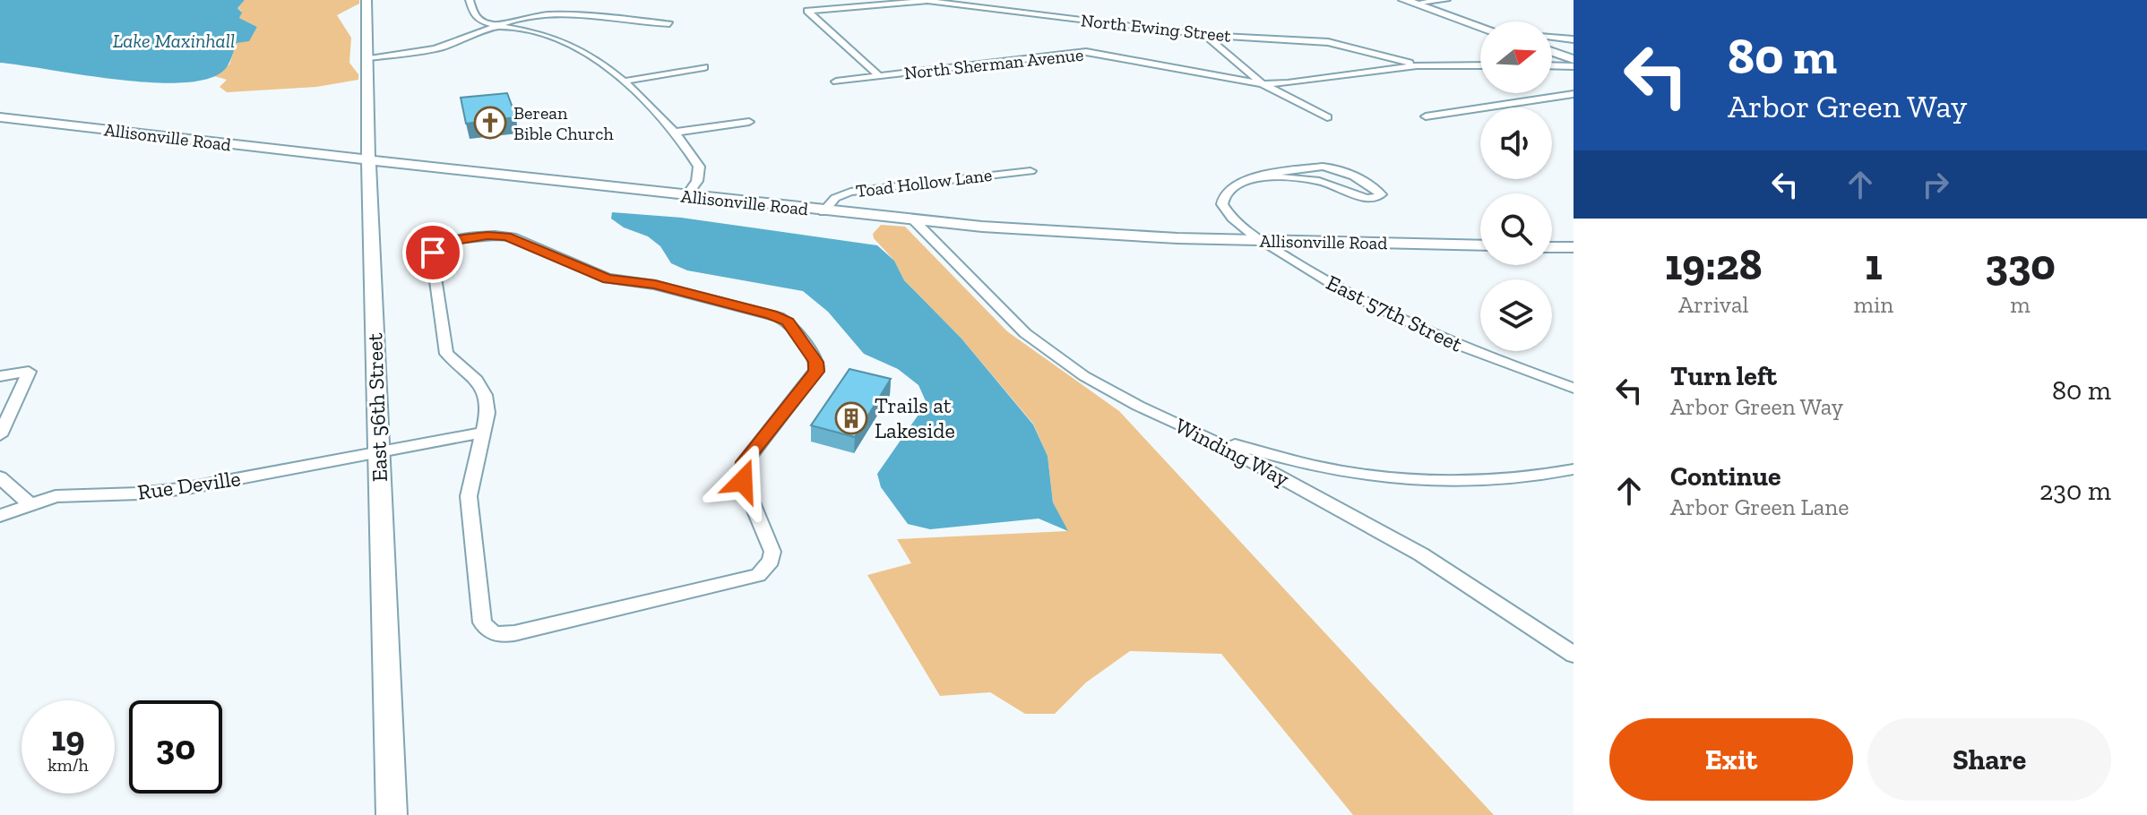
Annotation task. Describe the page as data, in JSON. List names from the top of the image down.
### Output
{
  "streets": {
    "main road": ["Allisonville Road", "East 56th Street"],
    "street": [
      "North Ewing Street",
      "North Sherman Avenue",
      "Toad Hollow Lane",
      "East 57th Street",
      "Winding Way",
      "Rue Deville"
    ]
  },
  "crossings": [
    ["North Ewing Street", "North Sherman Avenue"],
    ["Allisonville Road", "Toad Hollow Lane"],
    ["Allisonville Road", "East 57th Street"],
    ["Allisonville Road", "East 56th Street"],
    ["Allisonville Road", "Winding Way"],
    ["East 56th Street", "Rue Deville"]
  ],
  "water": ["Lake Maxinhall"],
  "places": {
    "church": ["Berean Bible Church"],
    "building": ["Trails at Lakeside"]
  },
  "north": "right",
  "page": {
    "turn": ["80 m", "Arbor Green Way"],
    "eta": [
      "19:28",
      "Arrival",
      "1",
      "min",
      "330",
      "m"
    ],
    "list": [
      {
        "name": "Turn left",
        "note": "Arbor Green Way",
        "value": "80 m"
      },
      {
        "name": "Continue",
        "note": "Arbor Green Lane",
        "value": "230 m"
      }
    ],
    "speed": "19 km/h",
    "limit": "30",
    "buttons": ["Exit", "Share"]
  }
}
